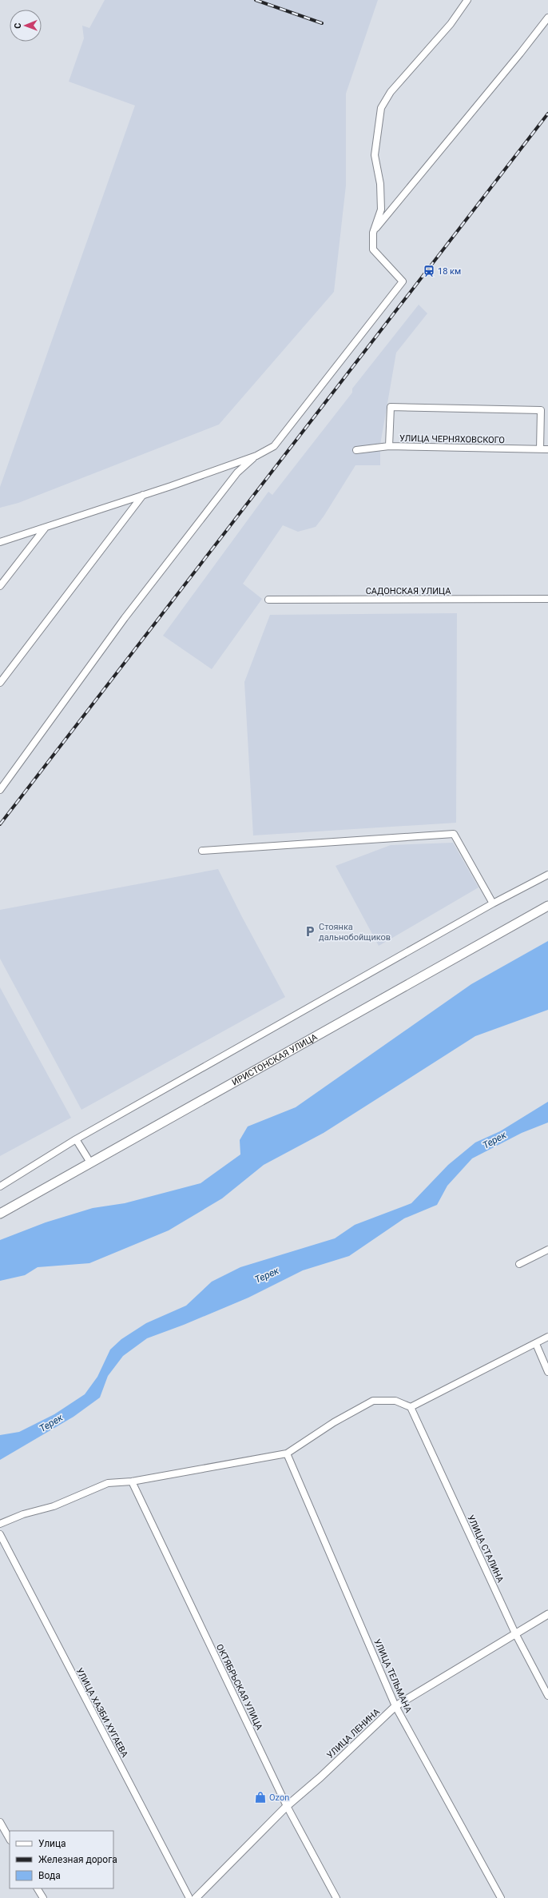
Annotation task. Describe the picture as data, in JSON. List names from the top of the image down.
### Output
{
  "streets": {
    "main road": ["ИРИСТОНСКАЯ УЛИЦА"],
    "street": [
      "УЛИЦА ЧЕРНЯХОВСКОГО",
      "САДОНСКАЯ УЛИЦА",
      "УЛИЦА СТАЛИНА",
      "УЛИЦА ТЕЛЬМАНА",
      "ОКТЯБРЬСКАЯ УЛИЦА",
      "УЛИЦА ХАЗБИ ХУГАЕВА",
      "УЛИЦА ЛЕНИНА"
    ]
  },
  "crossings": [
    ["УЛИЦА СТАЛИНА", "УЛИЦА ЛЕНИНА"],
    ["УЛИЦА ТЕЛЬМАНА", "УЛИЦА ЛЕНИНА"],
    ["ОКТЯБРЬСКАЯ УЛИЦА", "УЛИЦА ЛЕНИНА"]
  ],
  "water": ["Терек"],
  "places": {
    "station": ["18 км"],
    "parking": ["Стоянка дальнобойщиков"],
    "shop": ["Ozon"]
  },
  "legend": ["Улица", "Железная дорога", "Вода"],
  "north": "left"
}
